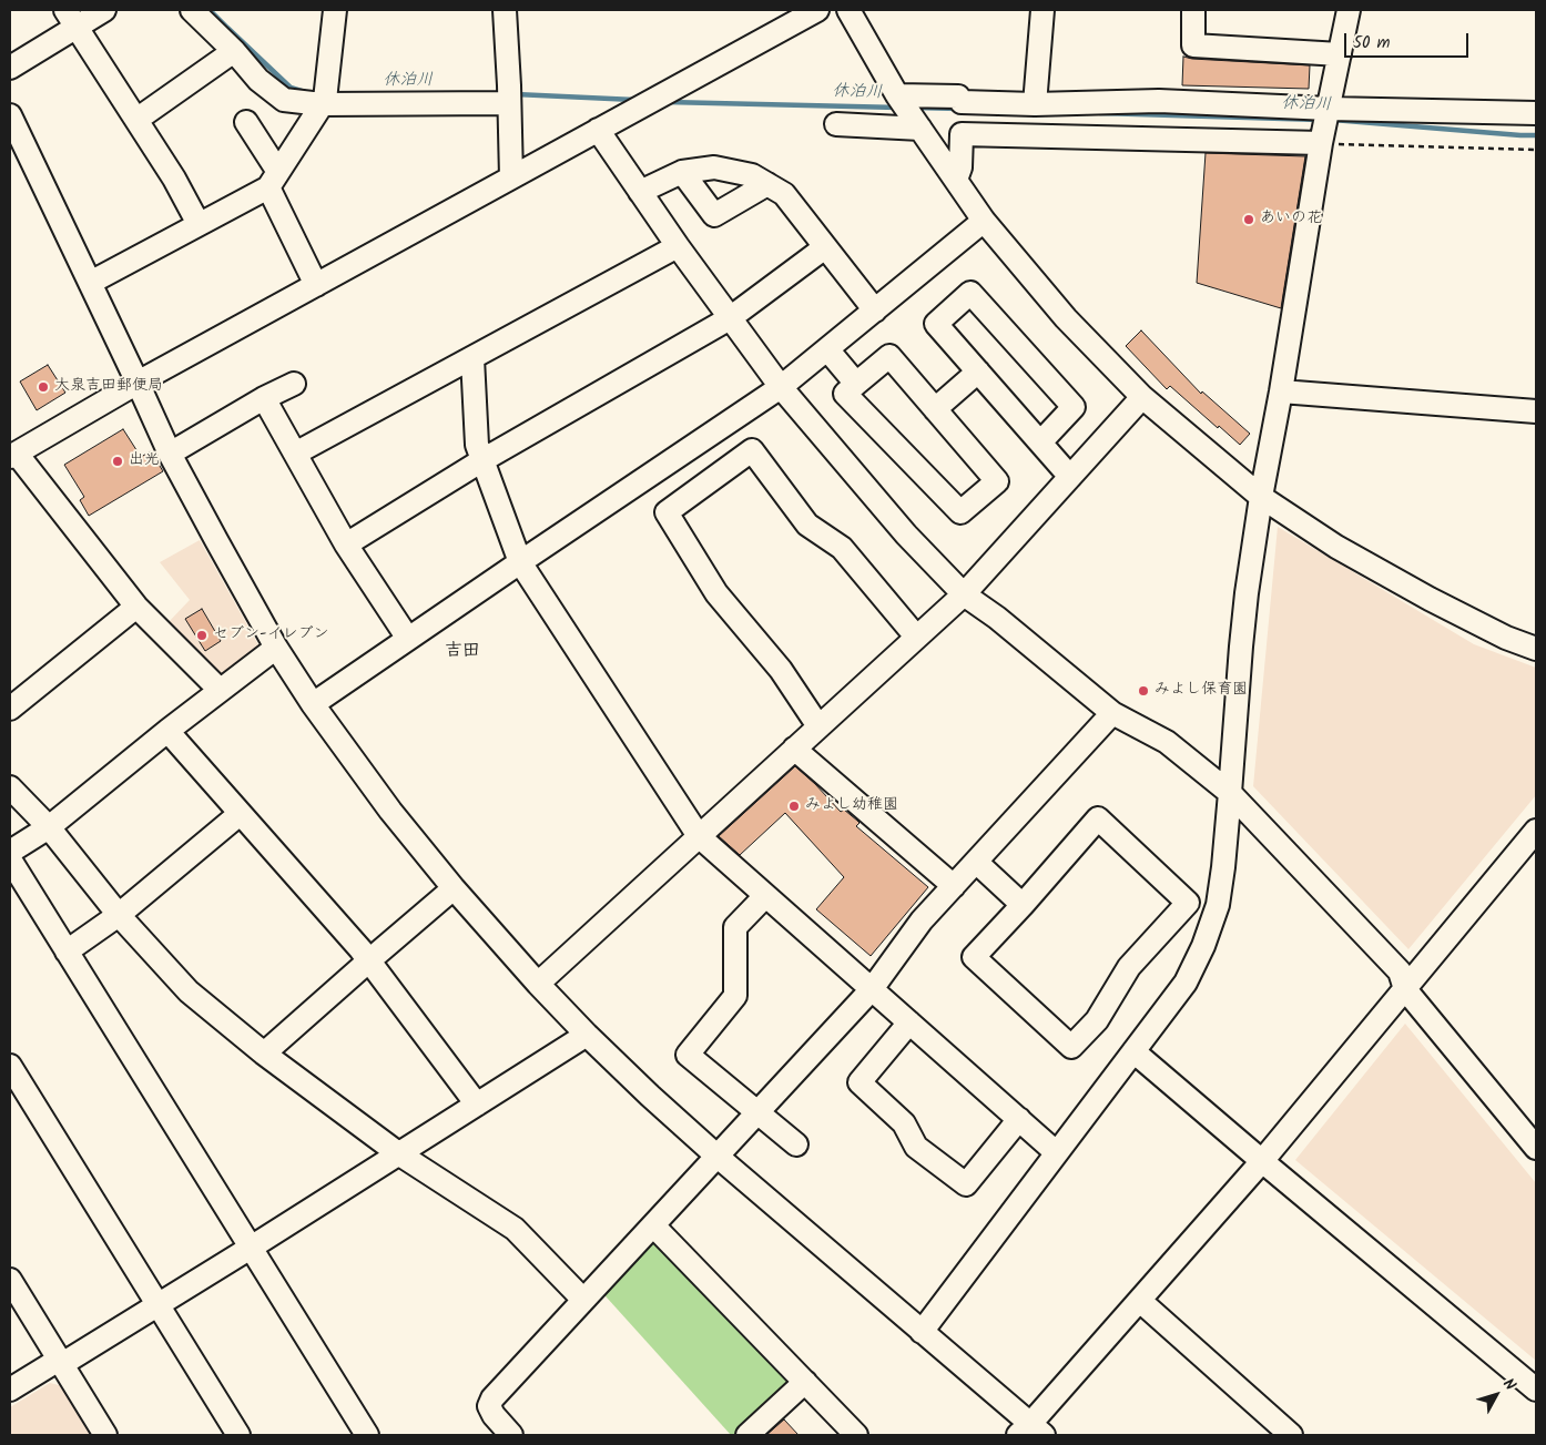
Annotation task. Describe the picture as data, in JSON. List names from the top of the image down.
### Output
{
  "districts": ["吉田"],
  "water": ["休泊川"],
  "places": [
    "あいの花",
    "大泉吉田郵便局",
    "出光",
    "セブン-イレブン",
    "みよし保育園",
    "みよし幼稚園"
  ],
  "scale_bar": "50 m",
  "north": "top right"
}
